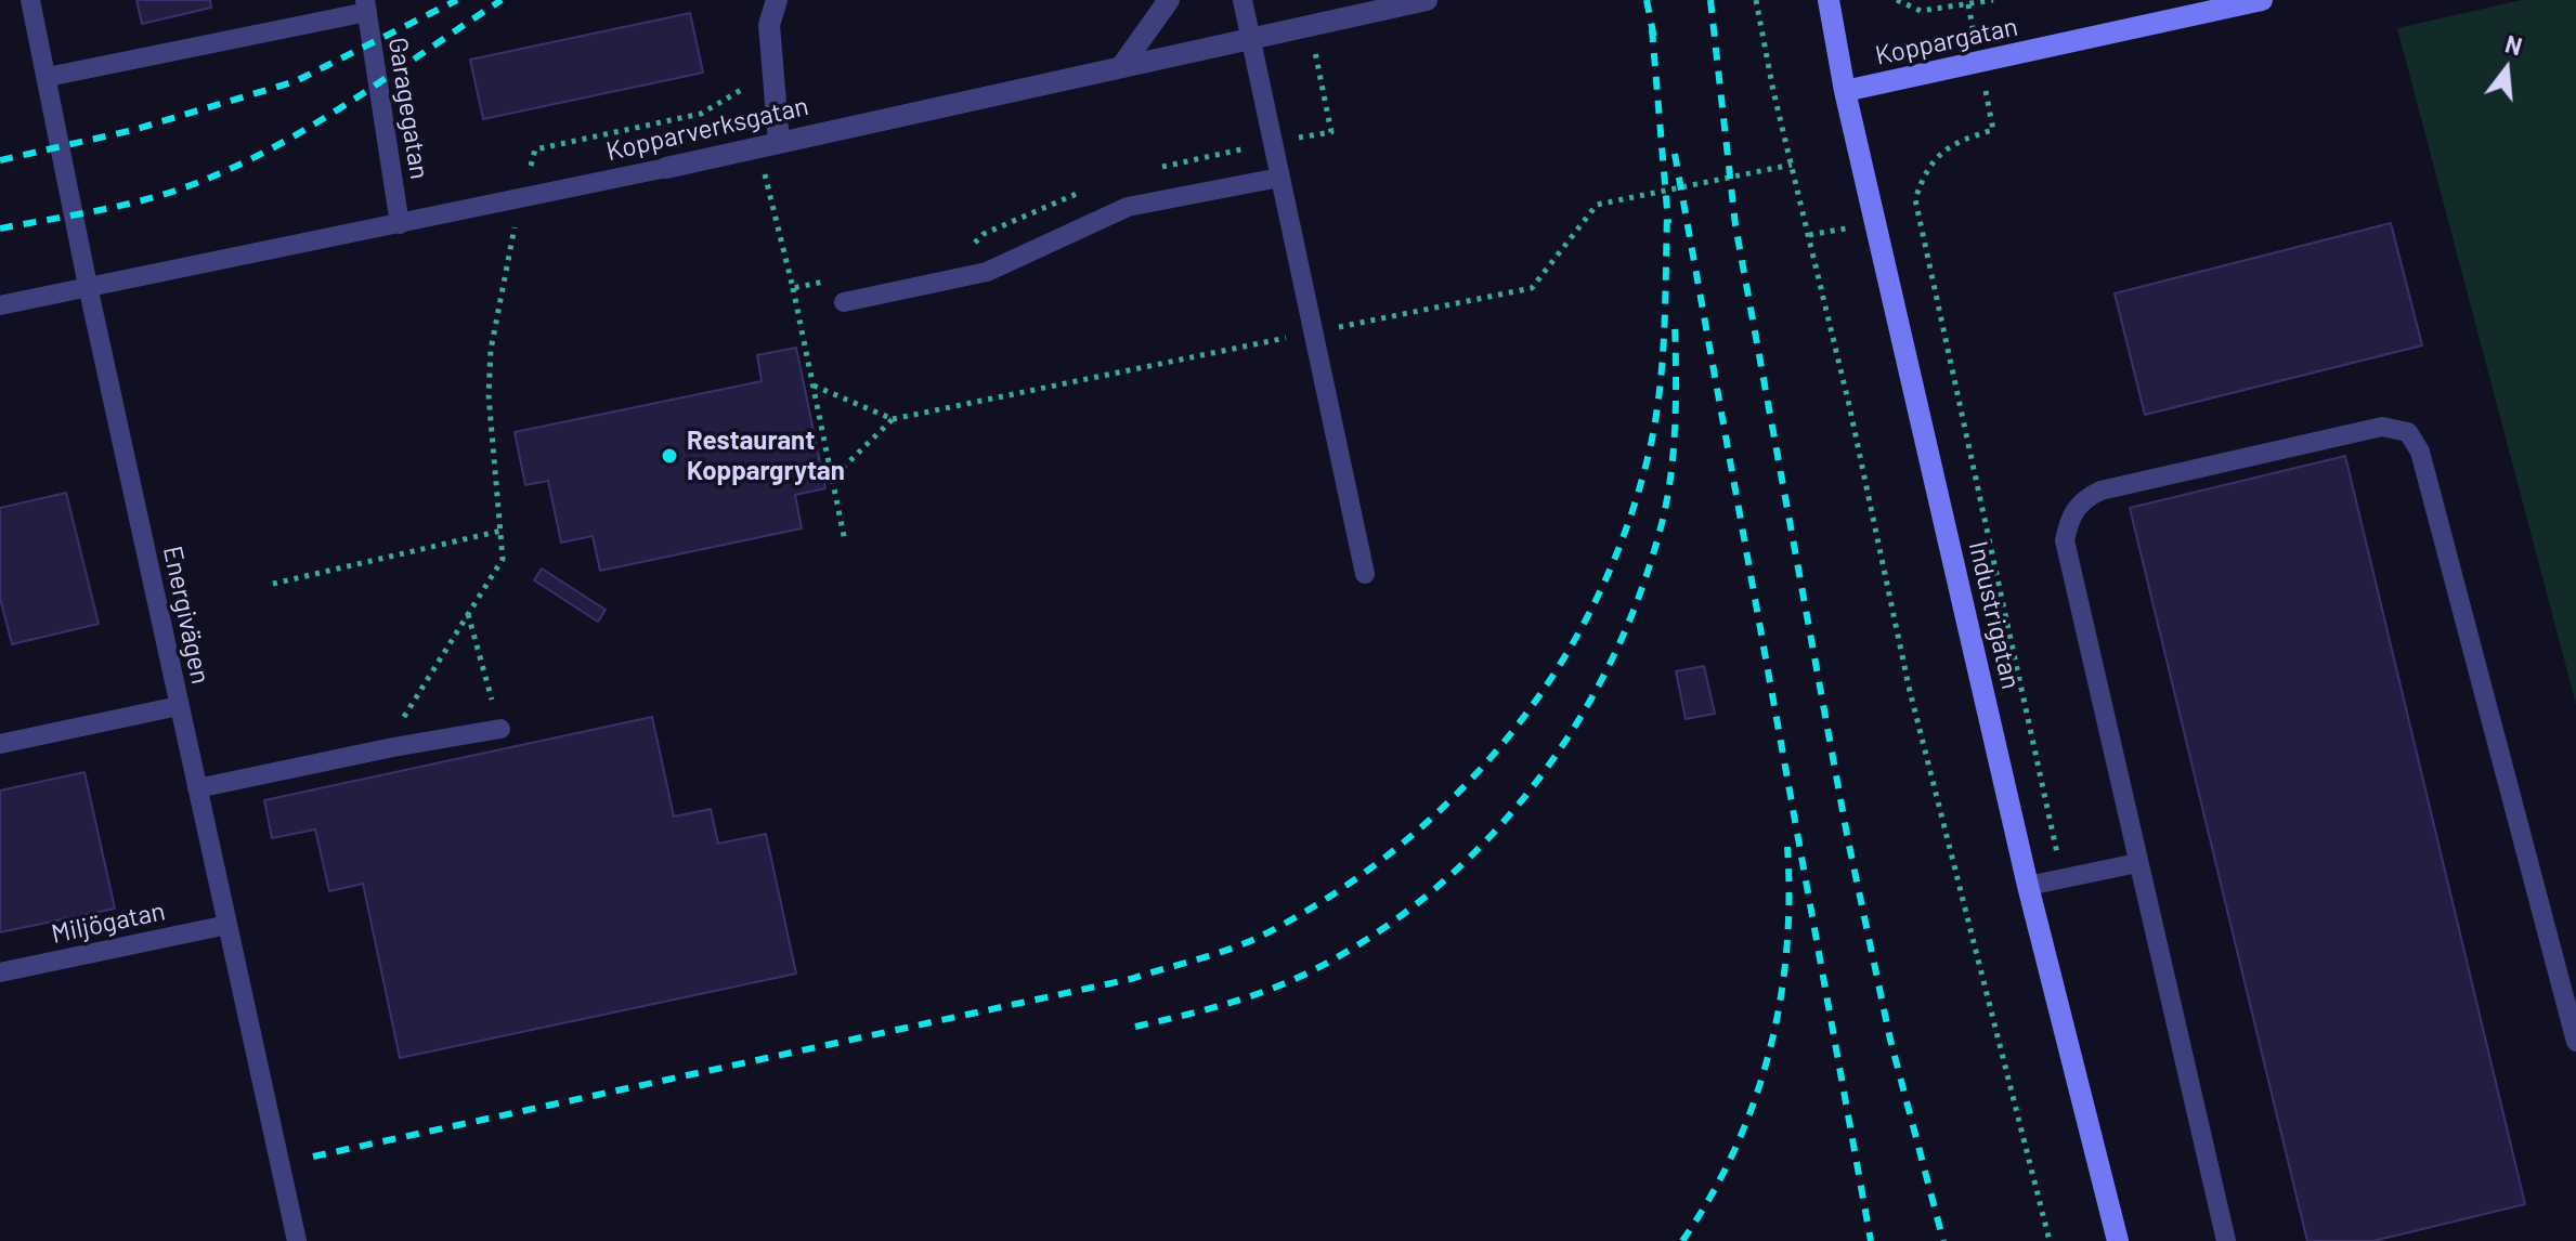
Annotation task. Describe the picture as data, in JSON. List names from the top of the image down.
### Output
{
  "streets": {
    "street": ["Koppargatan", "Kopparverksgatan", "Industrigatan"],
    "lane": ["Garagegatan", "Energivägen", "Miljögatan"]
  },
  "crossings": [
    ["Koppargatan", "Industrigatan"],
    ["Garagegatan", "Kopparverksgatan"],
    ["Kopparverksgatan", "Energivägen"],
    ["Energivägen", "Miljögatan"]
  ],
  "places": ["Restaurant Koppargrytan"],
  "north": "top"
}
